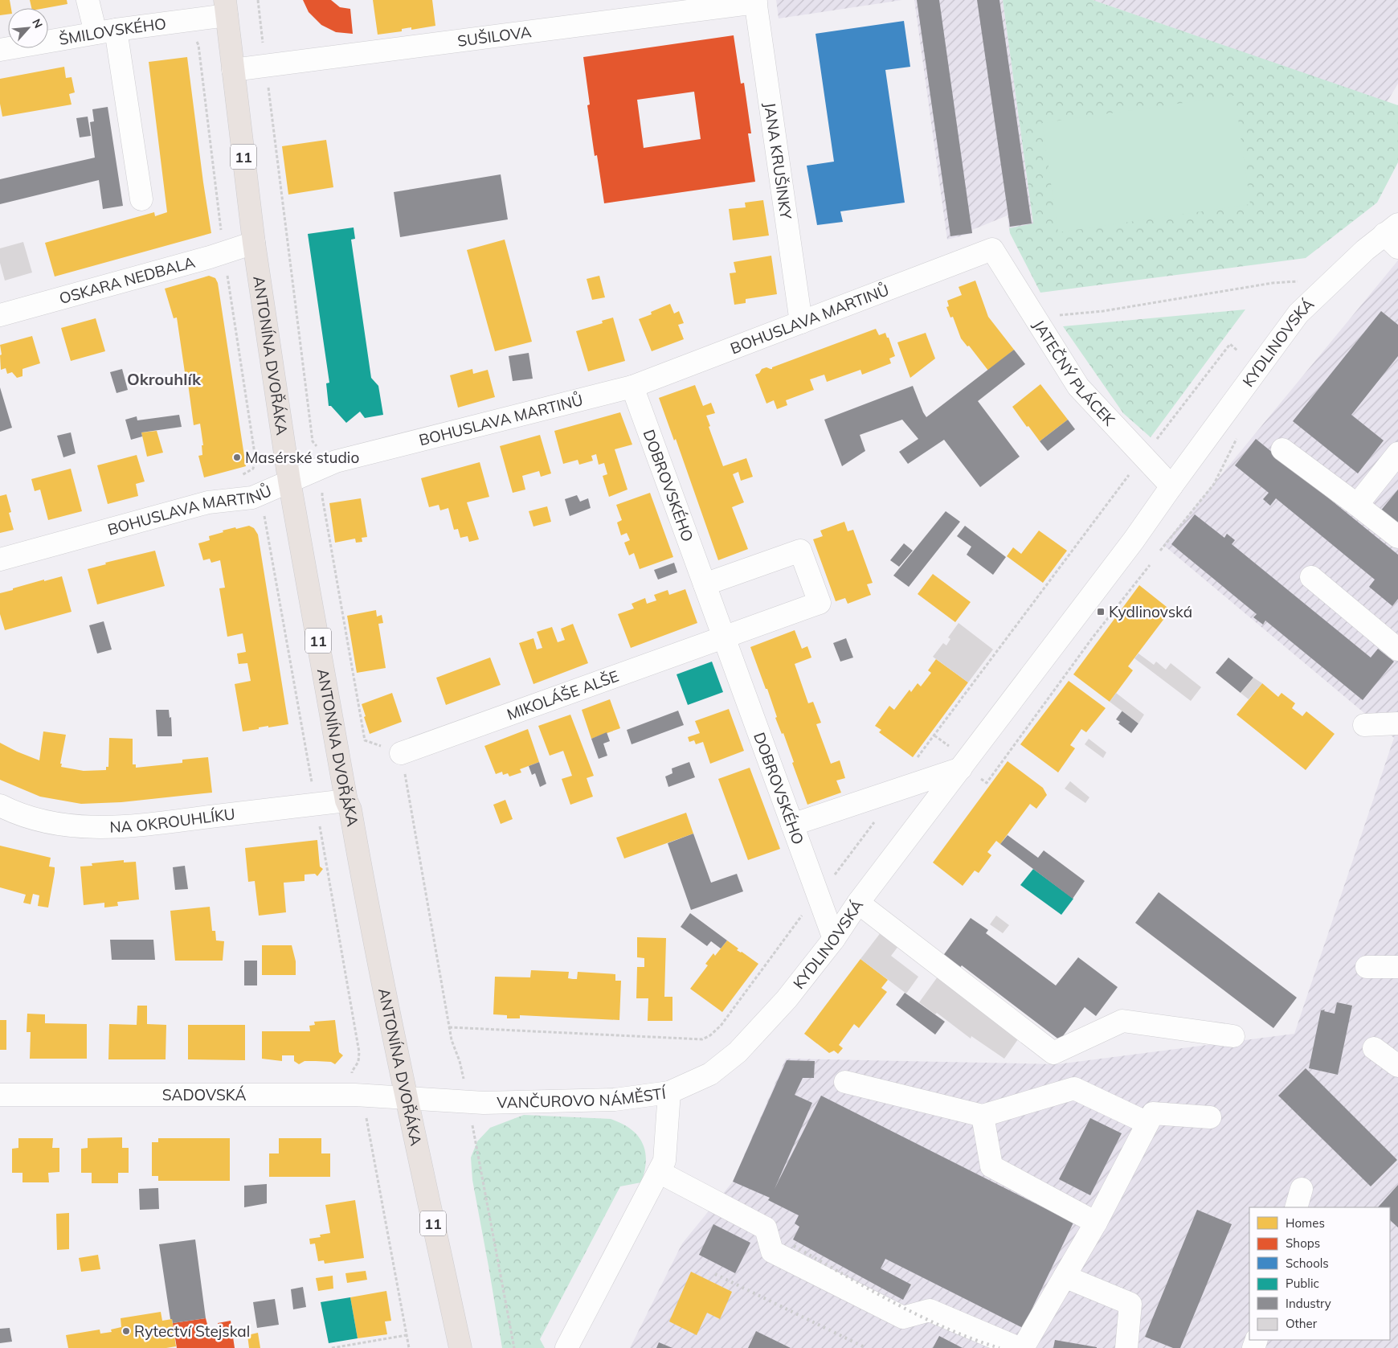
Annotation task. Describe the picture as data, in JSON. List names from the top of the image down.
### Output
{
  "streets": {
    "main road": ["11", "ANTONÍNA DVOŘÁKA"],
    "street": [
      "ŠMILOVSKÉHO",
      "SUŠILOVA",
      "JANA KRUŠINKY",
      "OSKARA NEDBALA",
      "BOHUSLAVA MARTINŮ",
      "KYDLINOVSKÁ",
      "JATEČNÝ PLÁCEK",
      "DOBROVSKÉHO",
      "MIKOLÁŠE ALŠE",
      "NA OKROUHLÍKU",
      "SADOVSKÁ",
      "VANČUROVO NÁMĚSTÍ"
    ]
  },
  "crossings": [
    ["ŠMILOVSKÉHO", "ANTONÍNA DVOŘÁKA"],
    ["SUŠILOVA", "JANA KRUŠINKY"],
    ["SUŠILOVA", "ANTONÍNA DVOŘÁKA"],
    ["JANA KRUŠINKY", "BOHUSLAVA MARTINŮ"],
    ["OSKARA NEDBALA", "ANTONÍNA DVOŘÁKA"],
    ["BOHUSLAVA MARTINŮ", "ANTONÍNA DVOŘÁKA"],
    ["BOHUSLAVA MARTINŮ", "JATEČNÝ PLÁCEK"],
    ["BOHUSLAVA MARTINŮ", "DOBROVSKÉHO"],
    ["KYDLINOVSKÁ", "JATEČNÝ PLÁCEK"],
    ["KYDLINOVSKÁ", "DOBROVSKÉHO"],
    ["KYDLINOVSKÁ", "VANČUROVO NÁMĚSTÍ"],
    ["ANTONÍNA DVOŘÁKA", "NA OKROUHLÍKU"],
    ["ANTONÍNA DVOŘÁKA", "SADOVSKÁ"],
    ["ANTONÍNA DVOŘÁKA", "VANČUROVO NÁMĚSTÍ"],
    ["DOBROVSKÉHO", "MIKOLÁŠE ALŠE"],
    ["SADOVSKÁ", "VANČUROVO NÁMĚSTÍ"]
  ],
  "districts": ["Okrouhlík"],
  "places": {
    "other": ["Masérské studio", "Rytectví Stejskal"],
    "transit": ["Kydlinovská"]
  },
  "legend": [
    "Homes",
    "Shops",
    "Schools",
    "Public",
    "Industry",
    "Other"
  ],
  "north": "top right"
}
